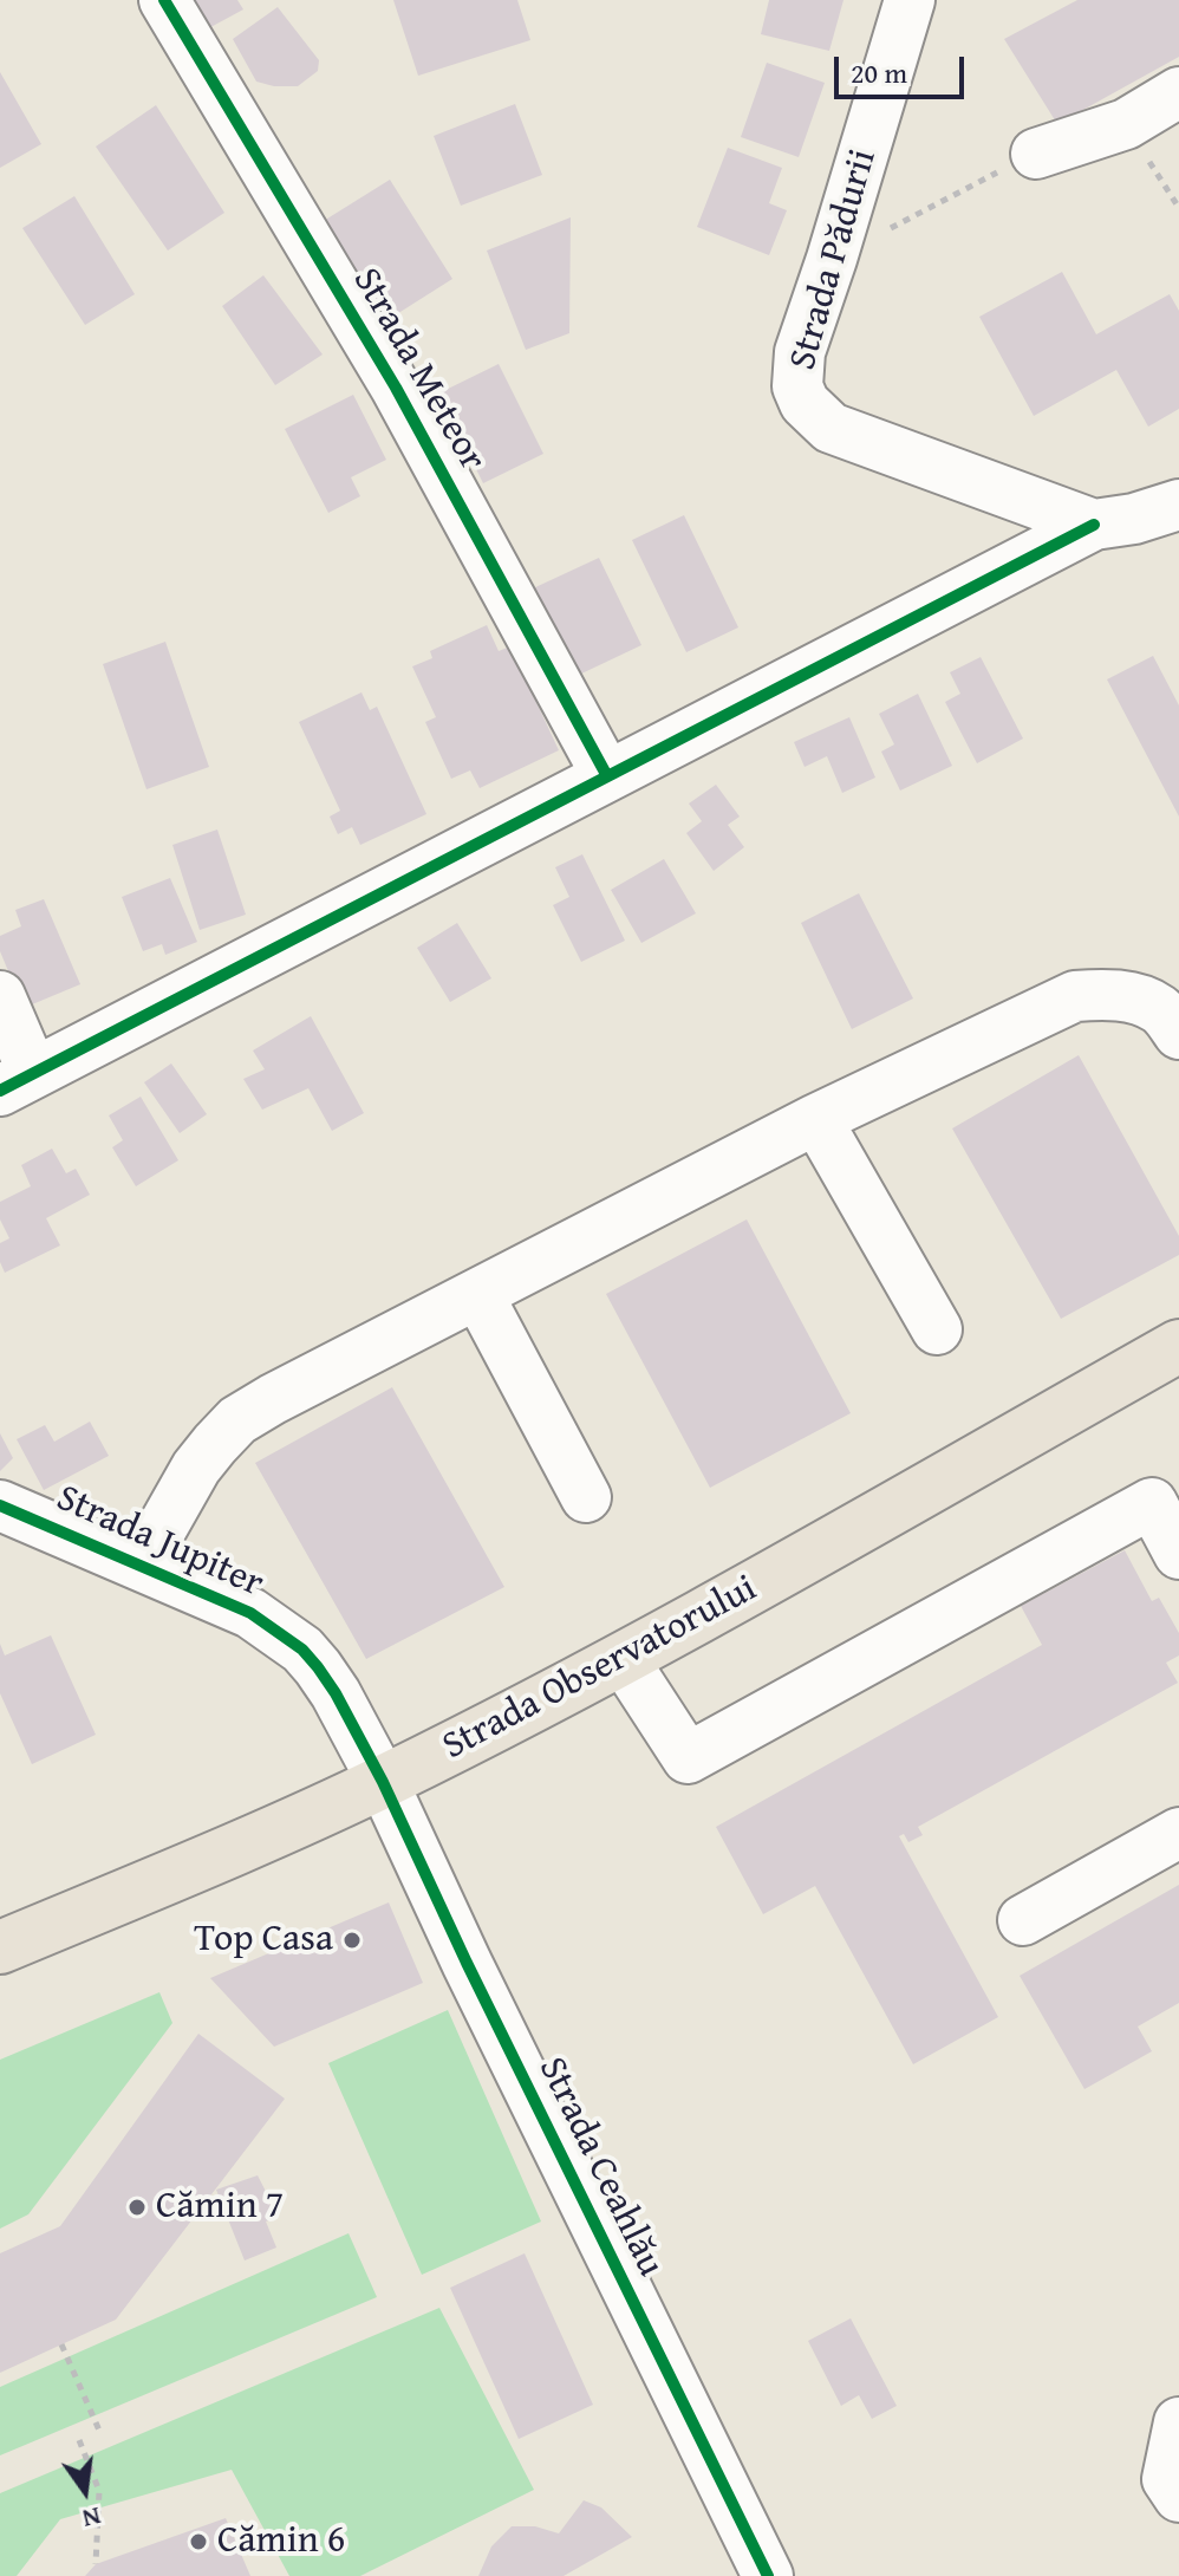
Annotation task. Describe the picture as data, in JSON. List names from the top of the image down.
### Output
{
  "streets": {
    "main road": ["Strada Observatorului"],
    "street": [
      "Strada Pădurii",
      "Strada Meteor",
      "Strada Jupiter",
      "Strada Ceahlău"
    ]
  },
  "crossings": [
    ["Strada Jupiter", "Strada Observatorului"],
    ["Strada Jupiter", "Strada Ceahlău"],
    ["Strada Observatorului", "Strada Ceahlău"]
  ],
  "places": ["Top Casa", "Cămin 7", "Cămin 6"],
  "scale_bar": "20 m",
  "north": "bottom"
}
